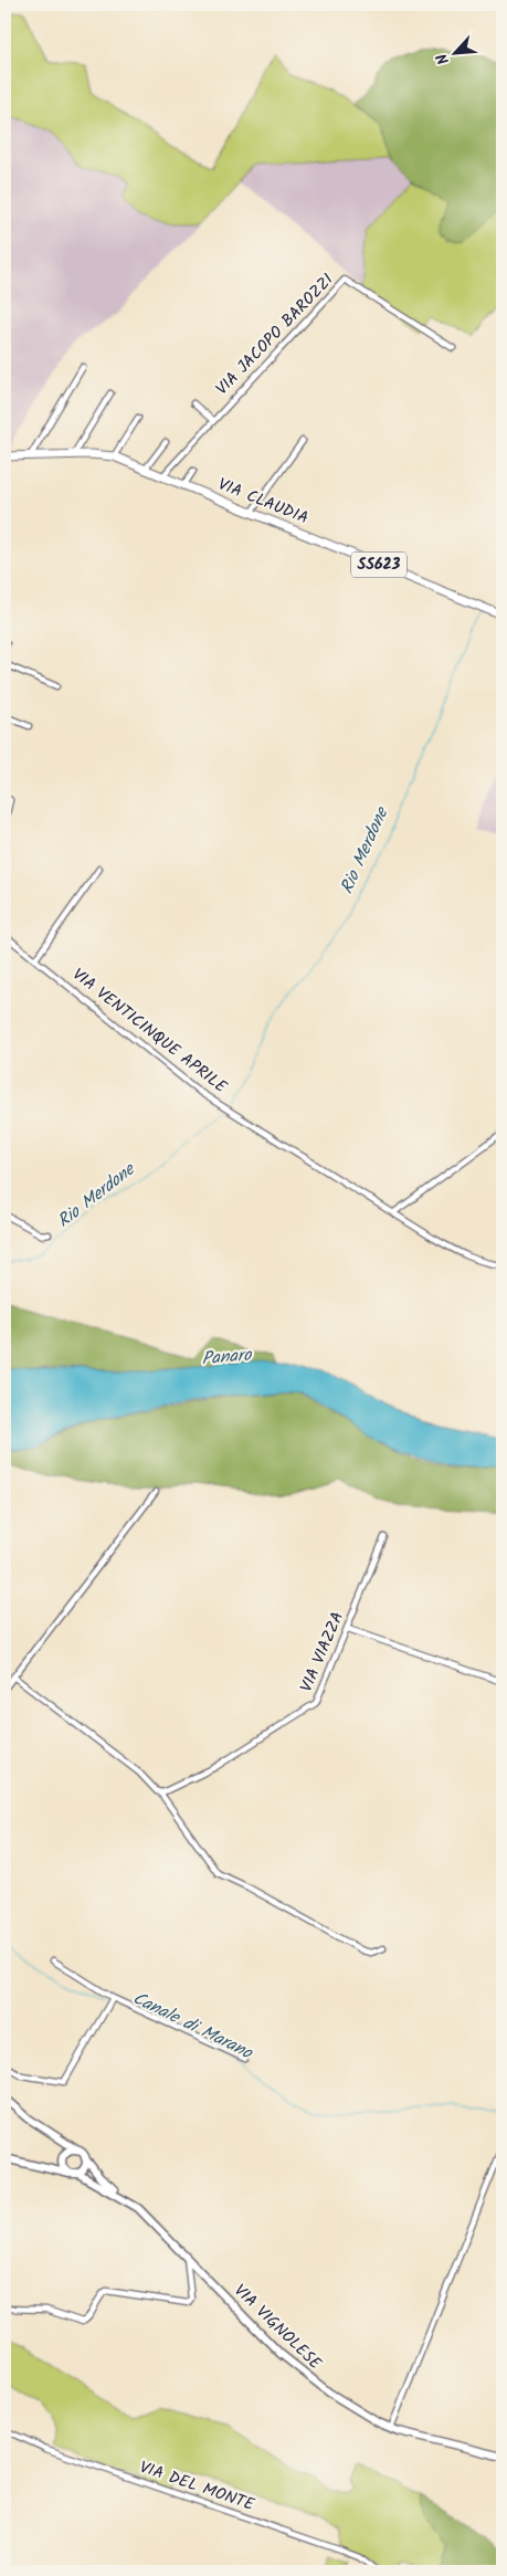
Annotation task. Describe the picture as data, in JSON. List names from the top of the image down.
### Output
{
  "streets": {
    "main road": ["VIA CLAUDIA", "SS623", "VIA VIGNOLESE"],
    "street": [
      "VIA JACOPO BAROZZI",
      "VIA VENTICINQUE APRILE",
      "VIA VIAZZA",
      "VIA DEL MONTE"
    ]
  },
  "crossings": [
    ["VIA JACOPO BAROZZI", "VIA CLAUDIA"]
  ],
  "water": ["Rio Merdone", "Panaro", "Canale di Marano"],
  "north": "bottom left"
}
